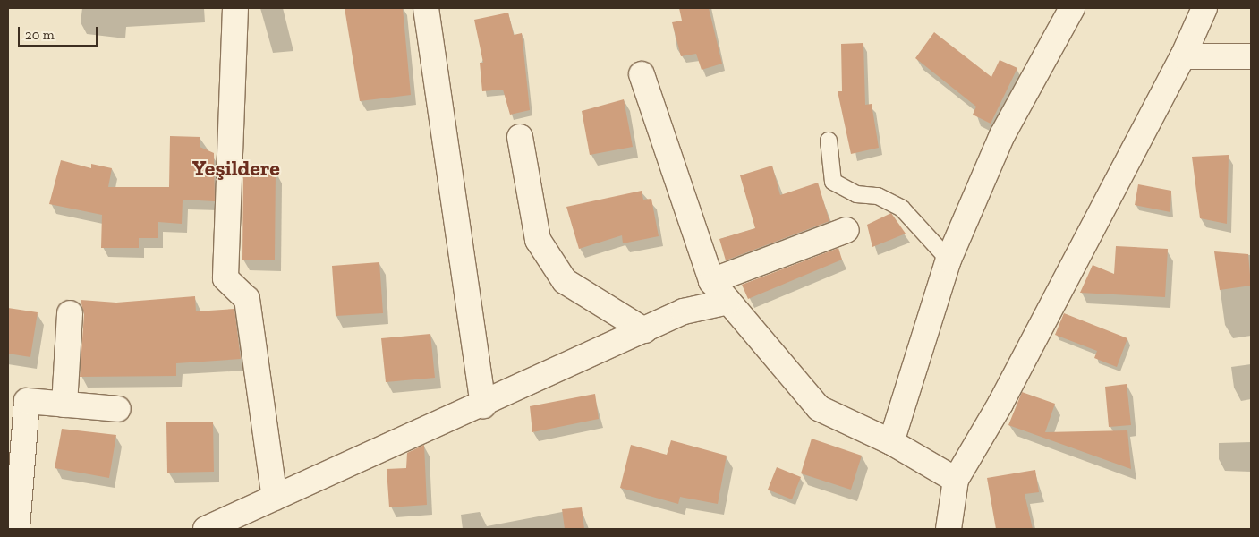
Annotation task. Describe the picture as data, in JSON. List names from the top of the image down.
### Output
{
  "districts": ["Yeşildere"],
  "scale_bar": "20 m"
}
